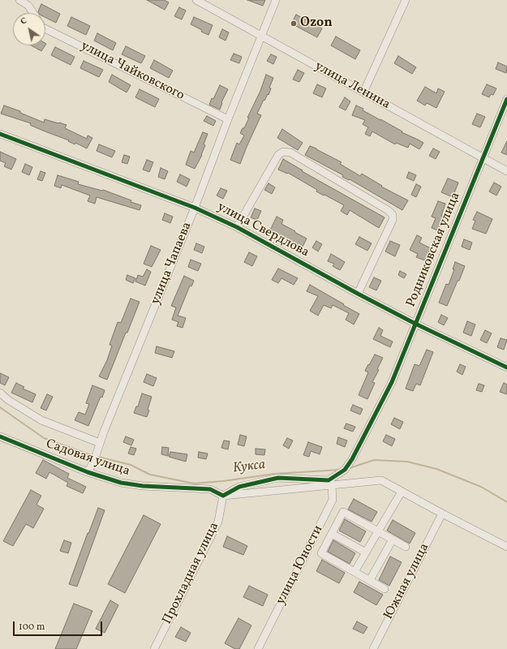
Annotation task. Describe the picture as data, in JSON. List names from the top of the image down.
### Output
{
  "streets": {
    "street": [
      "улица Чайковского",
      "улица Ленина",
      "улица Свердлова",
      "Родниковская улица",
      "улица Чапаева",
      "Садовая улица",
      "улица Юности",
      "Прохладная улица",
      "Южная улица"
    ]
  },
  "crossings": [
    ["улица Чайковского", "улица Чапаева"],
    ["улица Ленина", "Родниковская улица"],
    ["улица Ленина", "улица Чапаева"],
    ["улица Свердлова", "Родниковская улица"],
    ["улица Свердлова", "улица Чапаева"],
    ["Родниковская улица", "улица Юности"],
    ["улица Чапаева", "Садовая улица"],
    ["Садовая улица", "Прохладная улица"]
  ],
  "water": ["Кукса"],
  "places": ["Ozon"],
  "scale_bar": "100 m",
  "north": "top left"
}
